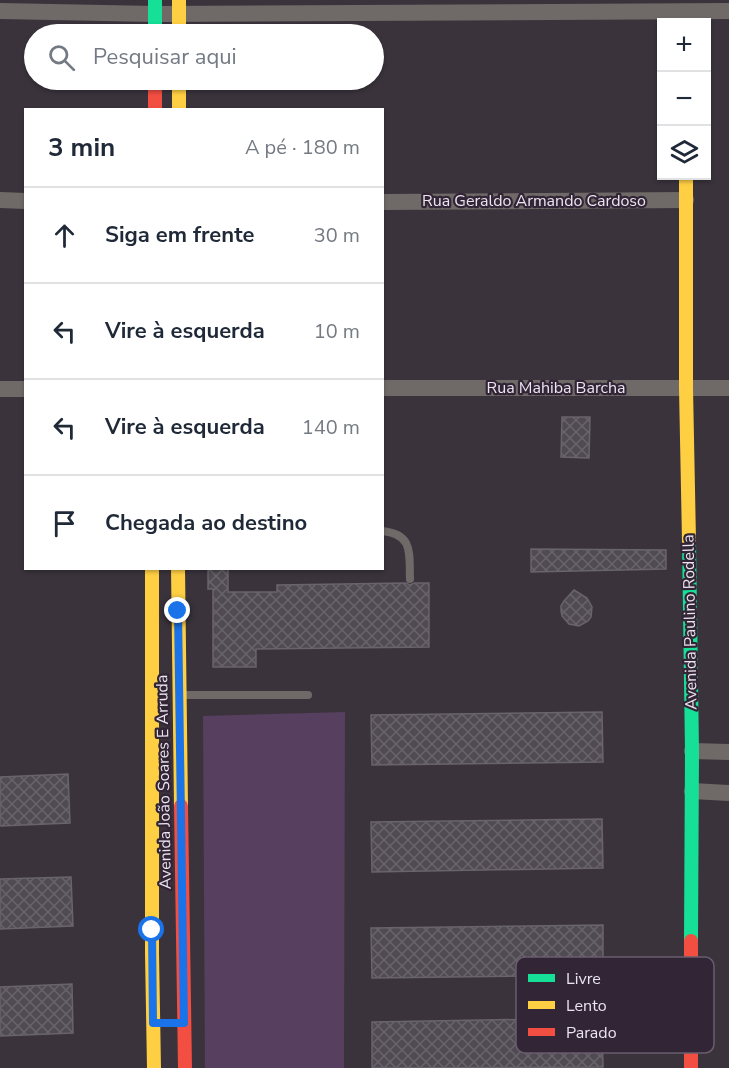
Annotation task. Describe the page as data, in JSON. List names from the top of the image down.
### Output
{
  "streets": {
    "street": [
      "Rua Geraldo Armando Cardoso",
      "Rua Mahiba Barcha",
      "Avenida Paulino Rodella",
      "Avenida João Soares E Arruda"
    ]
  },
  "crossings": [
    ["Rua Geraldo Armando Cardoso", "Avenida Paulino Rodella"],
    ["Rua Mahiba Barcha", "Avenida Paulino Rodella"]
  ],
  "legend": ["Livre", "Lento", "Parado"],
  "page": {
    "map_buttons": ["+", "−"],
    "search": "Pesquisar aqui",
    "heading": ["3 min", "A pé · 180 m"],
    "list": [
      ["Siga em frente", "30 m"],
      ["Vire à esquerda", "10 m"],
      ["Vire à esquerda", "140 m"],
      "Chegada ao destino"
    ]
  }
}
